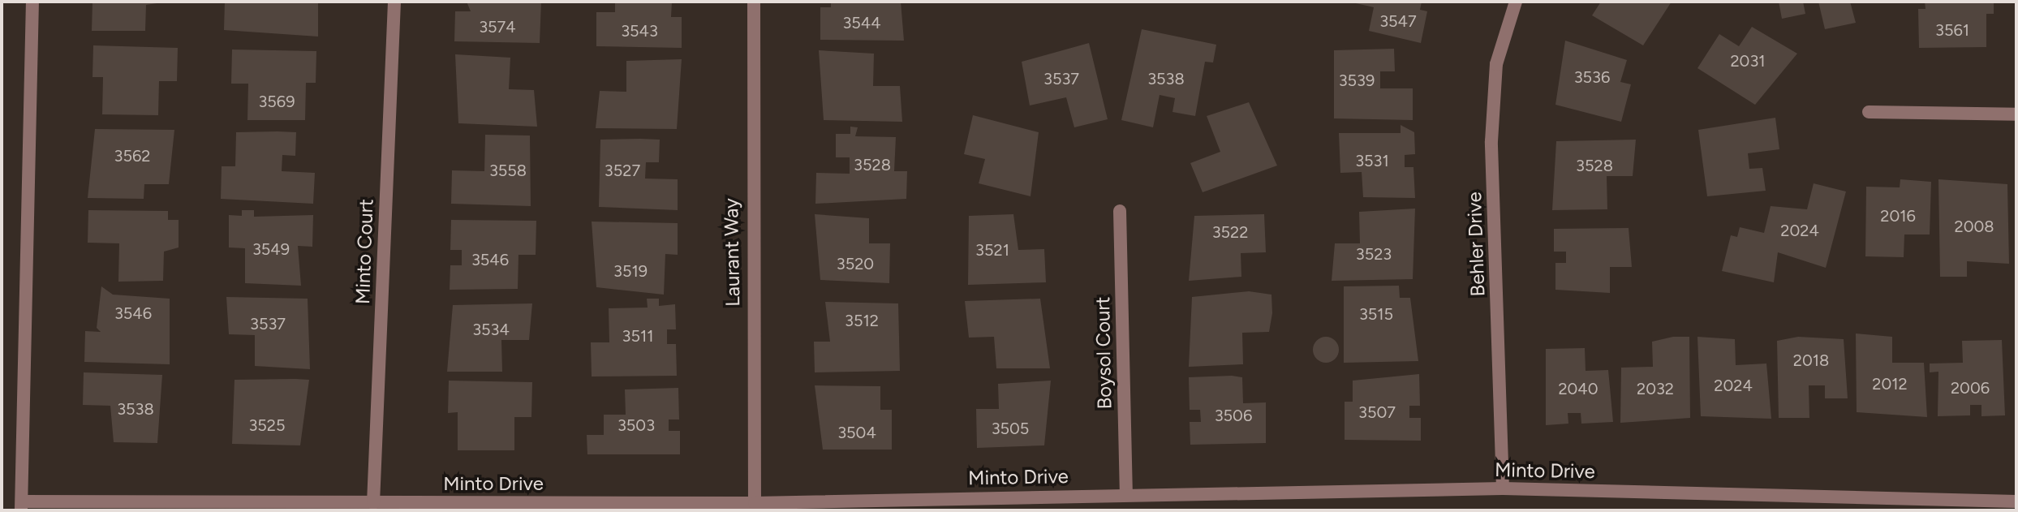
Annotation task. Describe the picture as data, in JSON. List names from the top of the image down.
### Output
{
  "streets": {
    "street": [
      "Behler Drive",
      "Minto Court",
      "Laurant Way",
      "Boysol Court",
      "Minto Drive"
    ]
  },
  "crossings": [
    ["Behler Drive", "Minto Drive"],
    ["Minto Court", "Minto Drive"],
    ["Laurant Way", "Minto Drive"],
    ["Boysol Court", "Minto Drive"]
  ],
  "house_numbers": [
    "3547",
    "3544",
    "3574",
    "3561",
    "3543",
    "2031",
    "3536",
    "3537",
    "3538",
    "3539",
    "3569",
    "3562",
    "3531",
    "3528",
    "3528",
    "3558",
    "3527",
    "2016",
    "2008",
    "2024",
    "3522",
    "3549",
    "3521",
    "3523",
    "3546",
    "3520",
    "3519",
    "3546",
    "3515",
    "3512",
    "3537",
    "3534",
    "3511",
    "2018",
    "2012",
    "2024",
    "2006",
    "2040",
    "2032",
    "3538",
    "3507",
    "3506",
    "3525",
    "3503",
    "3505",
    "3504"
  ]
}
